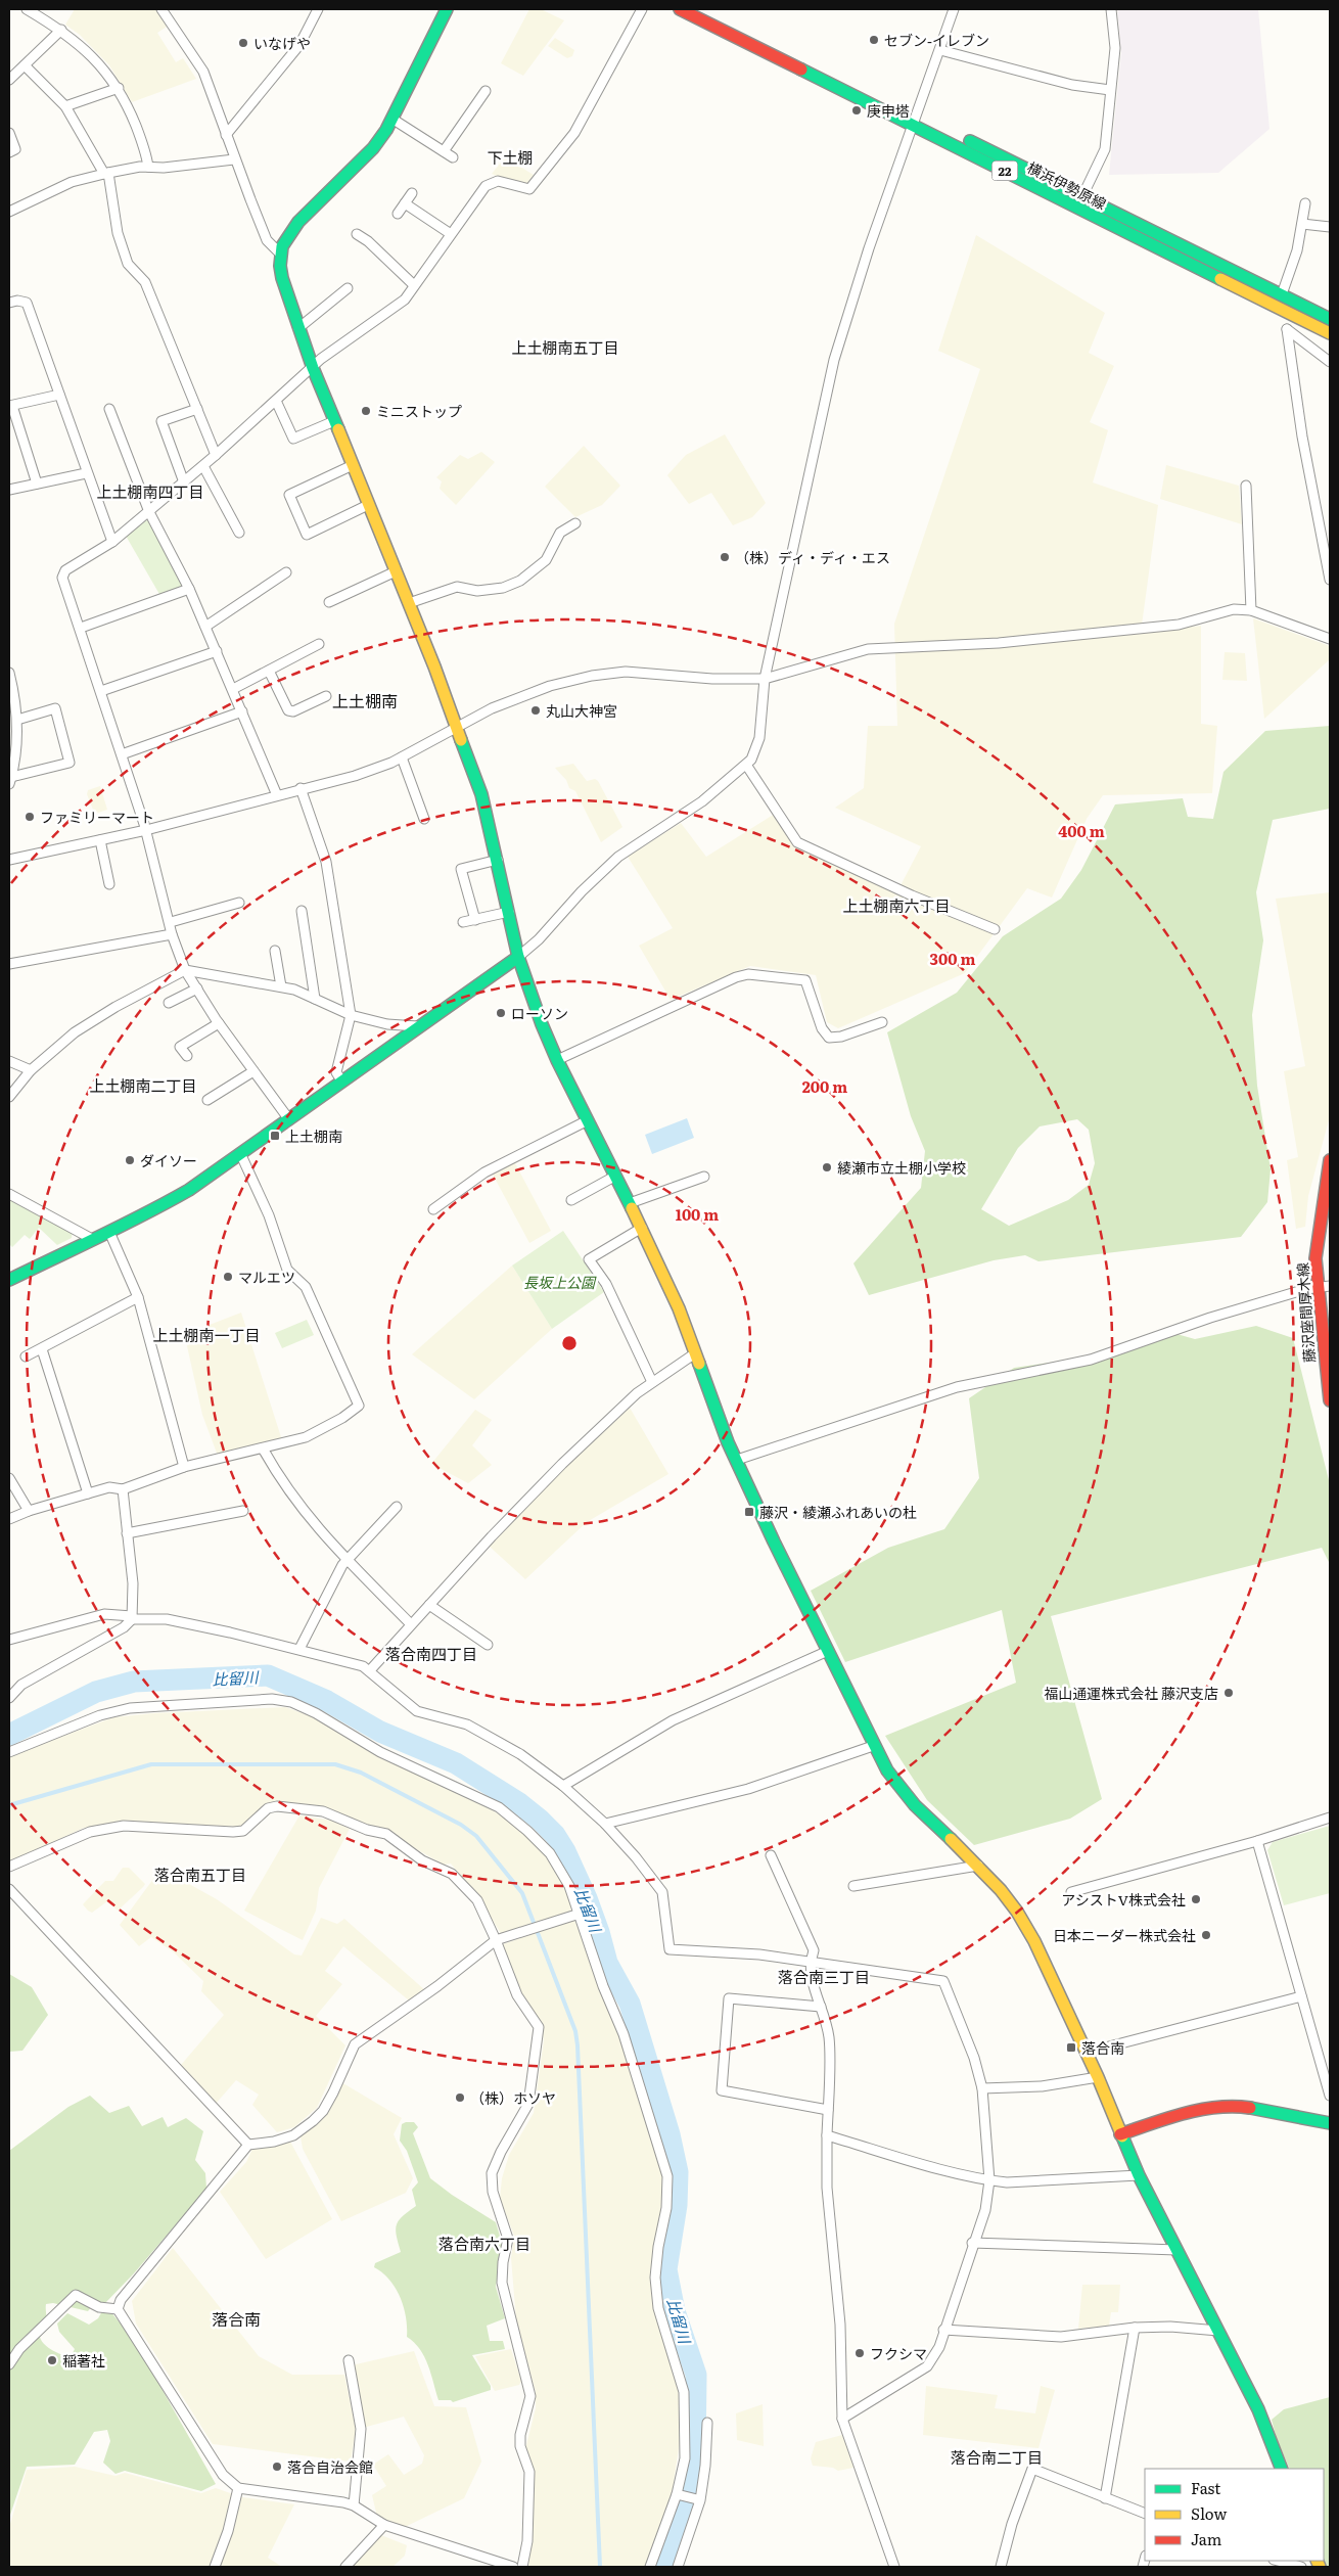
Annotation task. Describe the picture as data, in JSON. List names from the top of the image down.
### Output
{
  "streets": {
    "street": ["22", "横浜伊勢原線", "藤沢座間厚木線"]
  },
  "districts": [
    "下土棚",
    "上土棚南五丁目",
    "上土棚南四丁目",
    "上土棚南",
    "上土棚南六丁目",
    "上土棚南二丁目",
    "上土棚南一丁目",
    "落合南四丁目",
    "落合南五丁目",
    "落合南三丁目",
    "落合南六丁目",
    "落合南",
    "落合南二丁目"
  ],
  "water": ["比留川"],
  "parks": ["長坂上公園"],
  "places": {
    "other": [
      "セブン-イレブン",
      "いなげや",
      "庚申塔",
      "ミニストップ",
      "（株）ディ・ディ・エス",
      "丸山大神宮",
      "ファミリーマート",
      "ローソン",
      "ダイソー",
      "綾瀬市立土棚小学校",
      "マルエツ",
      "福山通運株式会社 藤沢支店",
      "アシストV株式会社",
      "日本ニーダー株式会社",
      "（株）ホソヤ",
      "フクシマ",
      "稲著社",
      "落合自治会館"
    ],
    "transit": ["上土棚南", "藤沢・綾瀬ふれあいの杜", "落合南"]
  },
  "legend": ["Fast", "Slow", "Jam"],
  "rings": [
    "400 m",
    "300 m",
    "200 m",
    "100 m"
  ]
}
